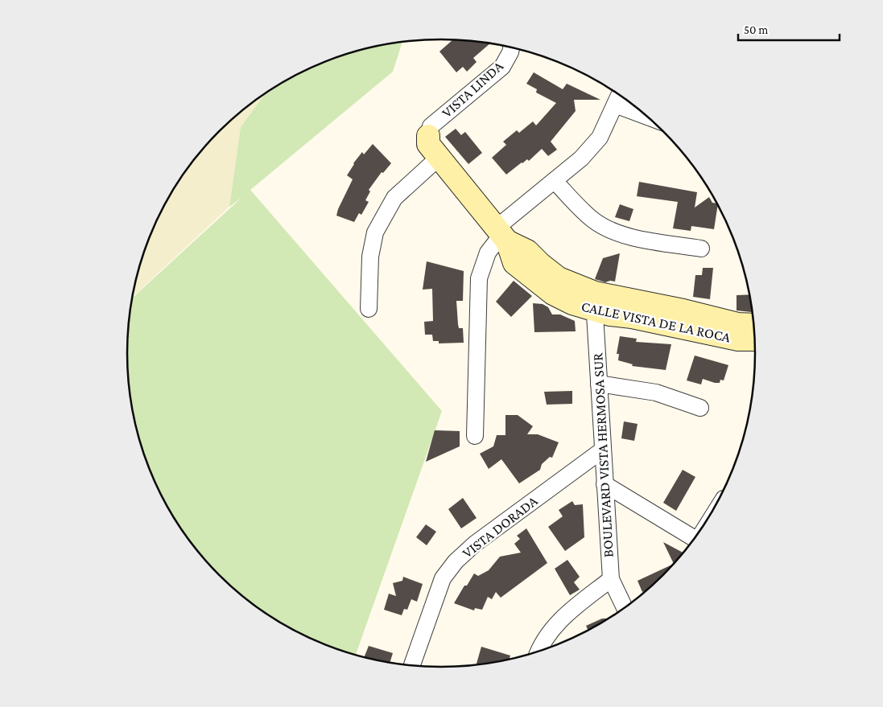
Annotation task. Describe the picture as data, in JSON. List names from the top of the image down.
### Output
{
  "streets": {
    "street": [
      "VISTA LINDA",
      "CALLE VISTA DE LA ROCA",
      "BOULEVARD VISTA HERMOSA SUR",
      "VISTA DORADA"
    ]
  },
  "crossings": [
    ["VISTA LINDA", "CALLE VISTA DE LA ROCA"],
    ["CALLE VISTA DE LA ROCA", "BOULEVARD VISTA HERMOSA SUR"],
    ["BOULEVARD VISTA HERMOSA SUR", "VISTA DORADA"]
  ],
  "scale_bar": "50 m"
}
